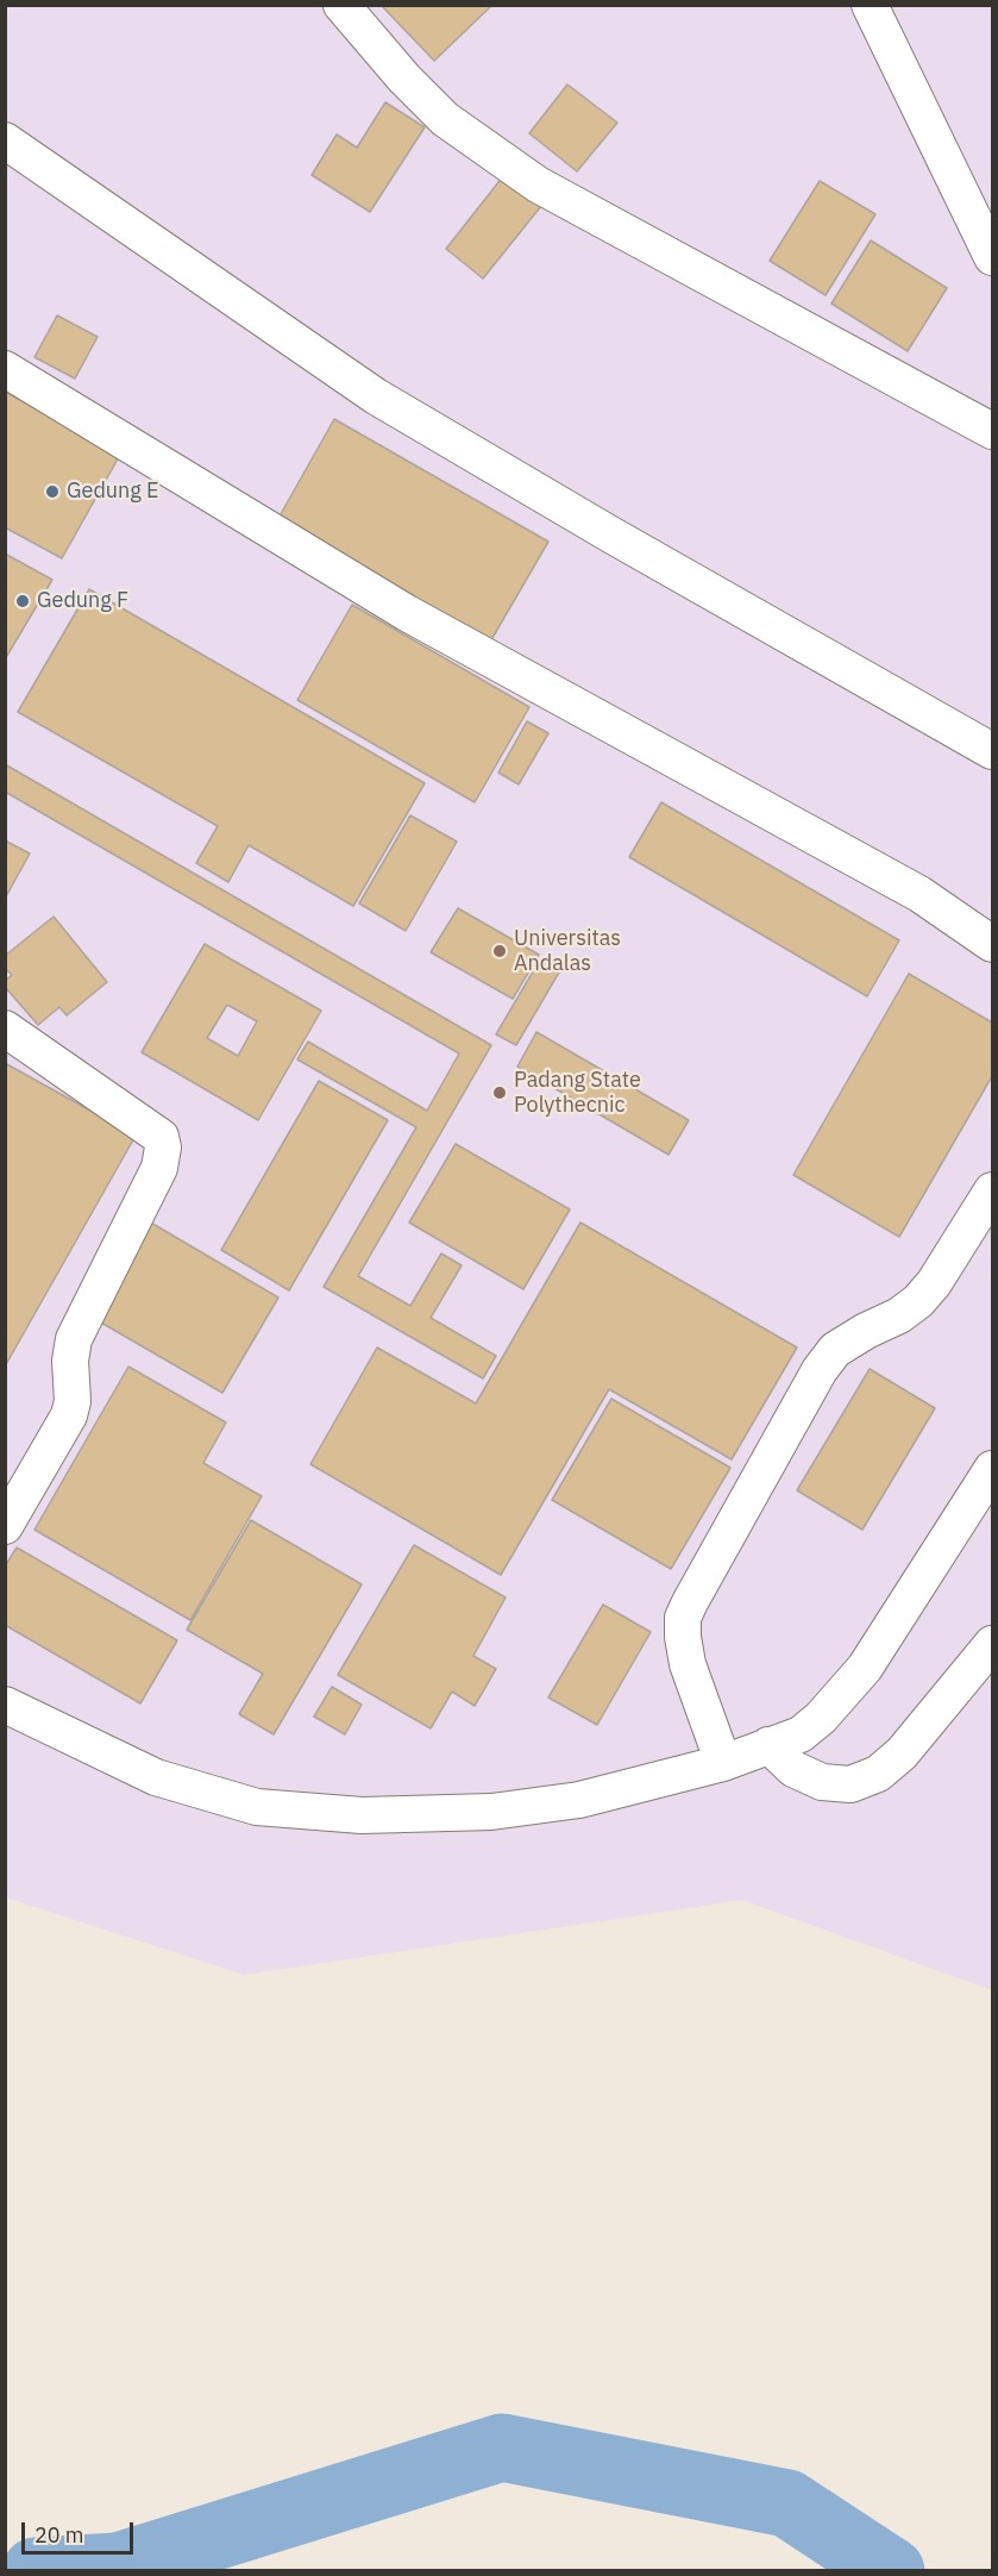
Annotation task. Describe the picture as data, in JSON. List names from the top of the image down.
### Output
{
  "places": [
    "Gedung E",
    "Gedung F",
    "Universitas Andalas",
    "Padang State Polythecnic"
  ],
  "scale_bar": "20 m"
}
